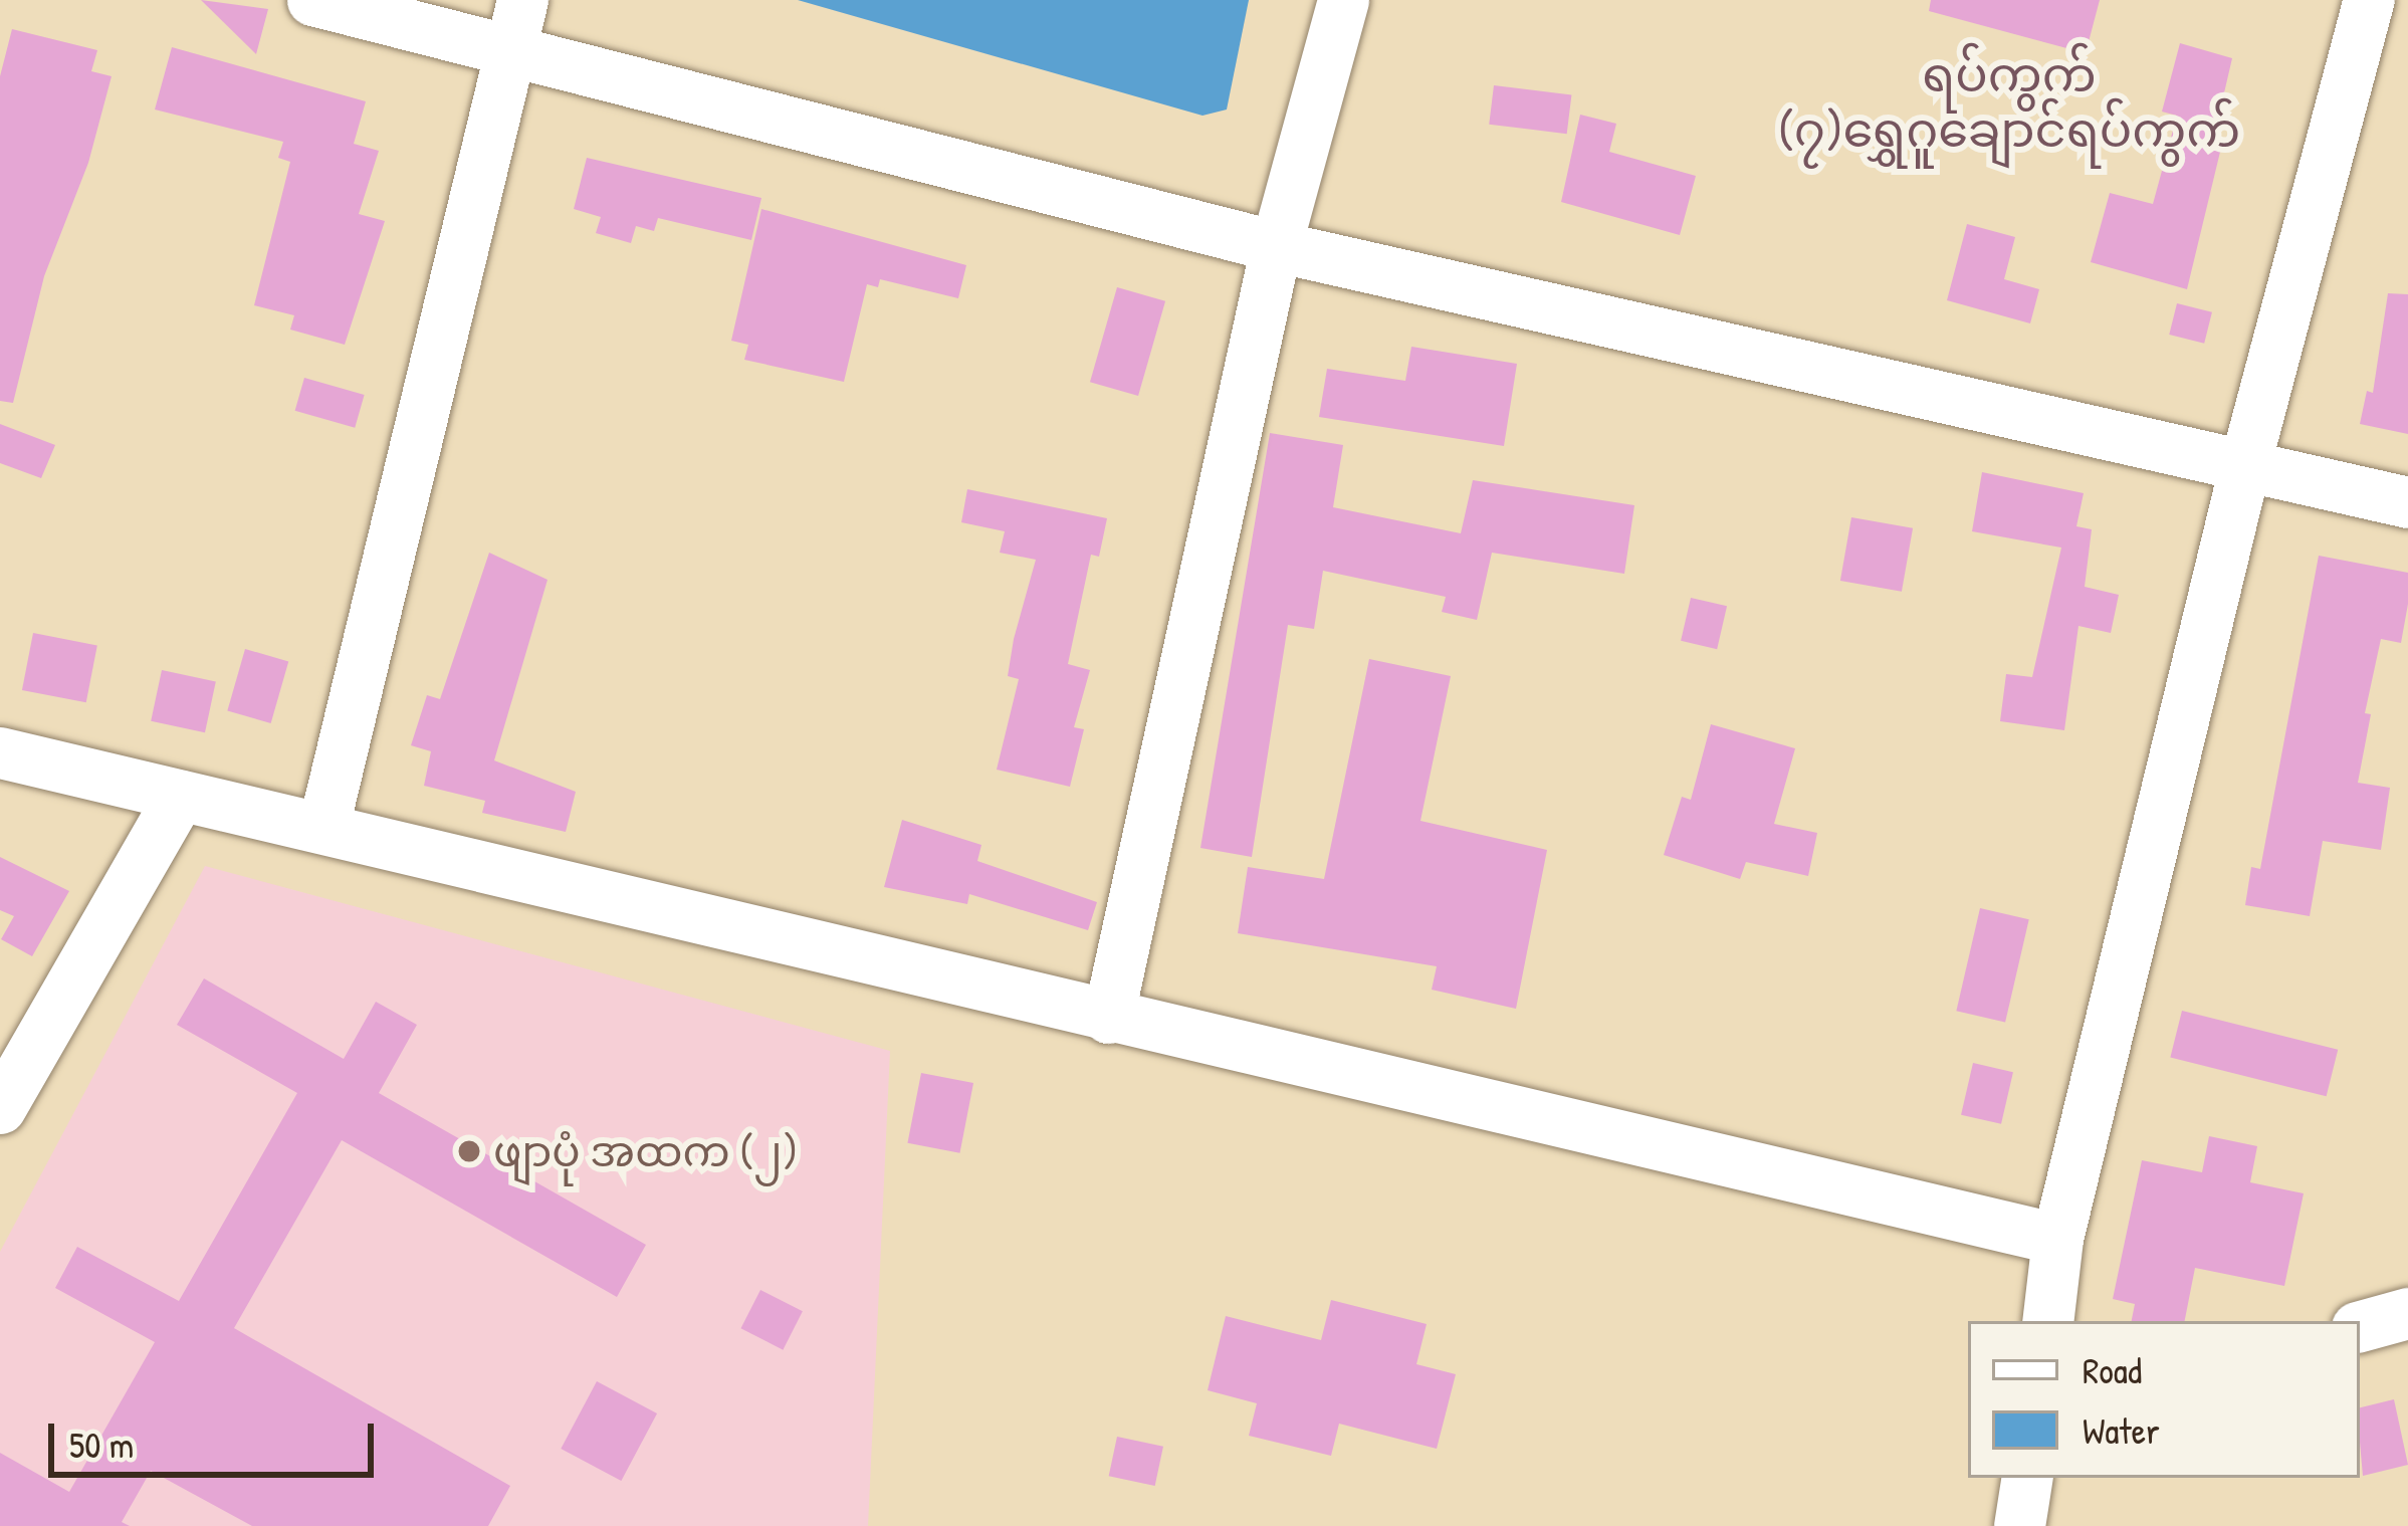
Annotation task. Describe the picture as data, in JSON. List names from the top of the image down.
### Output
{
  "districts": ["ရပ်ကွက် (၇)ရွှေဂူချောင်ရပ်ကွက်"],
  "places": ["ဖျာပုံ အထက (၂)"],
  "legend": ["Road", "Water"],
  "scale_bar": "50 m"
}
